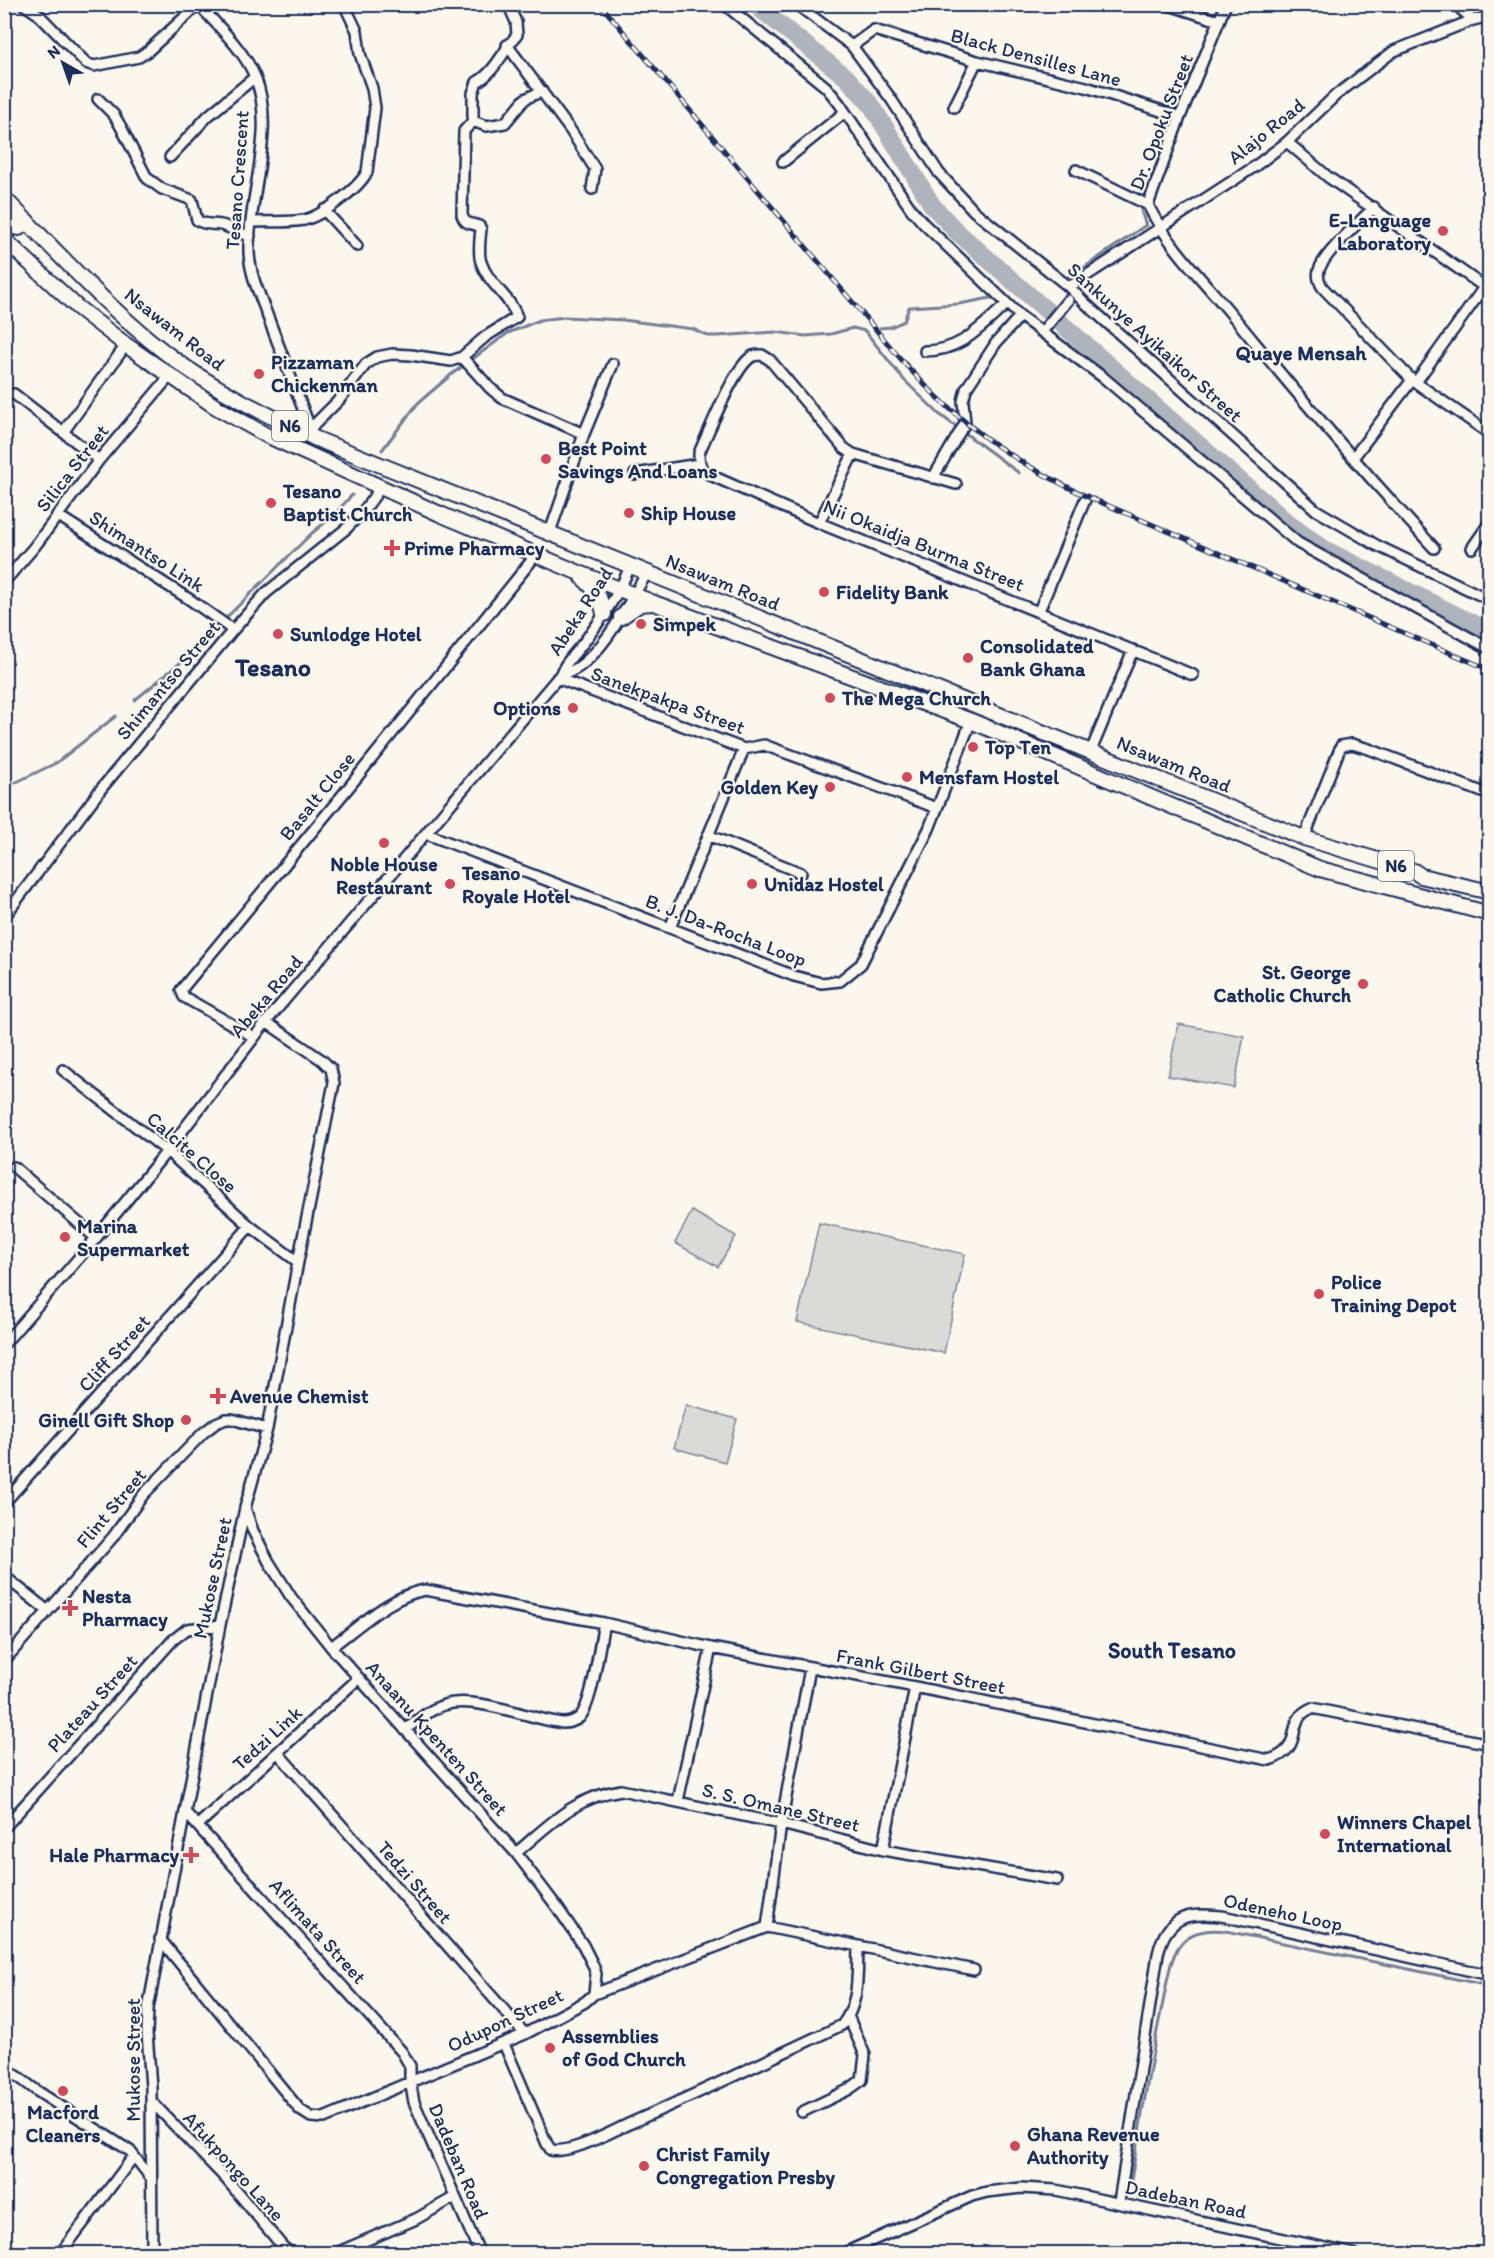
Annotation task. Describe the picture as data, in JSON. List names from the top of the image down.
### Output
{
  "streets": {
    "highway": ["Nsawam Road", "N6"],
    "street": [
      "Black Densilles Lane",
      "Dr. Opoku Street",
      "Alajo Road",
      "Tesano Crescent",
      "Sankunye Ayikaikor Street",
      "Silica Street",
      "Nii Okaidja Burma Street",
      "Shimantso Link",
      "Abeka Road",
      "Shimantso Street",
      "Sanekpakpa Street",
      "Basalt Close",
      "B. J. Da-Rocha Loop",
      "Calcite Close",
      "Cliff Street",
      "Flint Street",
      "Mukose Street",
      "Frank Gilbert Street",
      "Plateau Street",
      "Tedzi Link",
      "Anaanu Kpenten Street",
      "S. S. Omane Street",
      "Tedzi Street",
      "Odeneho Loop",
      "Aflimata Street",
      "Odupon Street",
      "Dadeban Road",
      "Afukpongo Lane"
    ]
  },
  "crossings": [
    ["Black Densilles Lane", "Dr. Opoku Street"],
    ["Black Densilles Lane", "Sankunye Ayikaikor Street"],
    ["Dr. Opoku Street", "Alajo Road"],
    ["Alajo Road", "Sankunye Ayikaikor Street"],
    ["Tesano Crescent", "Nsawam Road"],
    ["Nsawam Road", "Silica Street"],
    ["Nsawam Road", "Abeka Road"],
    ["Nsawam Road", "Shimantso Street"],
    ["Nsawam Road", "Basalt Close"],
    ["Nsawam Road", "B. J. Da-Rocha Loop"],
    ["Silica Street", "Shimantso Link"],
    ["Shimantso Link", "Shimantso Street"],
    ["Abeka Road", "Sanekpakpa Street"],
    ["Abeka Road", "Basalt Close"],
    ["Abeka Road", "B. J. Da-Rocha Loop"],
    ["Abeka Road", "Calcite Close"],
    ["Abeka Road", "Mukose Street"],
    ["Sanekpakpa Street", "B. J. Da-Rocha Loop"],
    ["Calcite Close", "Cliff Street"],
    ["Calcite Close", "Mukose Street"],
    ["Flint Street", "Mukose Street"],
    ["Mukose Street", "Plateau Street"],
    ["Mukose Street", "Anaanu Kpenten Street"],
    ["Mukose Street", "Aflimata Street"],
    ["Mukose Street", "Odupon Street"],
    ["Mukose Street", "Afukpongo Lane"],
    ["Frank Gilbert Street", "Anaanu Kpenten Street"],
    ["Tedzi Link", "Anaanu Kpenten Street"],
    ["Tedzi Link", "Tedzi Street"],
    ["Tedzi Link", "Aflimata Street"],
    ["Anaanu Kpenten Street", "S. S. Omane Street"],
    ["Anaanu Kpenten Street", "Odupon Street"],
    ["Tedzi Street", "Odupon Street"],
    ["Odeneho Loop", "Dadeban Road"],
    ["Aflimata Street", "Odupon Street"],
    ["Aflimata Street", "Dadeban Road"],
    ["Odupon Street", "Dadeban Road"]
  ],
  "districts": ["Quaye Mensah", "Tesano", "South Tesano"],
  "places": {
    "other": [
      "E-Language Laboratory",
      "Pizzaman Chickenman",
      "Best Point Savings And Loans",
      "Tesano Baptist Church",
      "Ship House",
      "Fidelity Bank",
      "Simpek",
      "Sunlodge Hotel",
      "Consolidated Bank Ghana",
      "The Mega Church",
      "Options",
      "Top Ten",
      "Mensfam Hostel",
      "Golden Key",
      "Noble House Restaurant",
      "Tesano Royale Hotel",
      "Unidaz Hostel",
      "St. George Catholic Church",
      "Marina Supermarket",
      "Police Training Depot",
      "Ginell Gift Shop",
      "Winners Chapel International",
      "Assemblies of God Church",
      "Macford Cleaners",
      "Ghana Revenue Authority",
      "Christ Family Congregation Presby"
    ],
    "health": [
      "Prime Pharmacy",
      "Avenue Chemist",
      "Nesta Pharmacy",
      "Hale Pharmacy"
    ]
  },
  "north": "top left"
}
